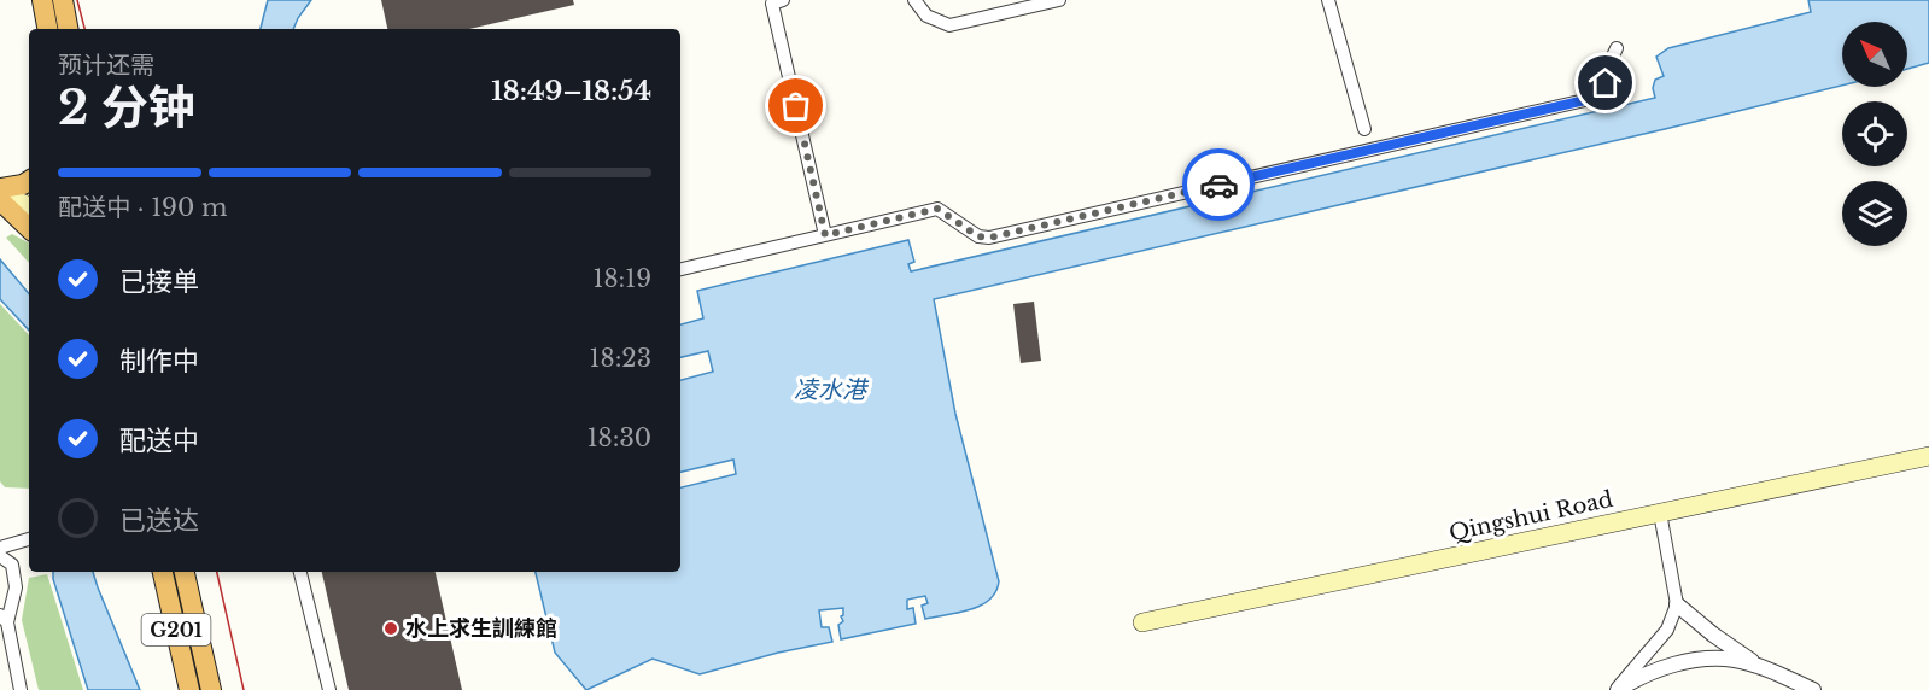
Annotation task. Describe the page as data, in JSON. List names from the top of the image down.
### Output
{
  "streets": {
    "highway": ["G201"],
    "main road": ["Qingshui Road"]
  },
  "water": ["凌水港"],
  "places": ["水上求生訓練館"],
  "north": "top left",
  "page": {
    "heading": ["2 分钟", "预计还需", "18:49–18:54"],
    "bar": "配送中 · 190 m",
    "list": [
      ["已接单", "18:19"],
      ["制作中", "18:23"],
      ["配送中", "18:30"],
      "已送达"
    ]
  }
}
